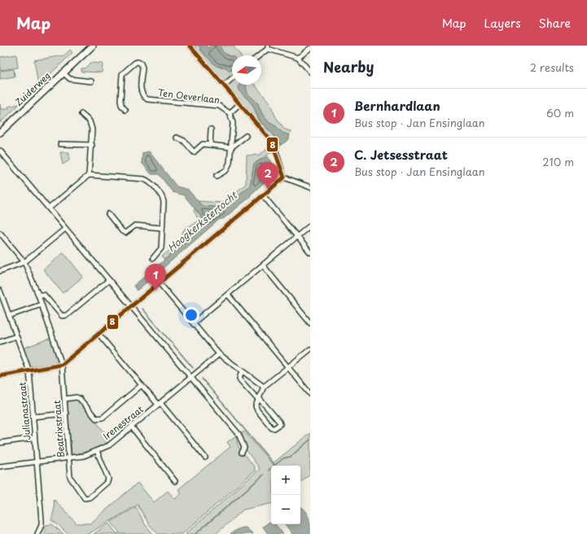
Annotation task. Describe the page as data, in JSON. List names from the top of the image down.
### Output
{
  "streets": {
    "street": [
      "Zuiderweg",
      "Ten Oeverlaan",
      "Julianastraat",
      "Irenestraat",
      "Beatrixstraat"
    ]
  },
  "crossings": [
    ["Julianastraat", "Irenestraat"],
    ["Irenestraat", "Beatrixstraat"]
  ],
  "water": ["Hoogkerkstertocht"],
  "lines": ["transit line 8"],
  "north": "left",
  "page": {
    "header": "Map",
    "nav": ["Map", "Layers", "Share"],
    "heading": ["Nearby", "2 results"],
    "list": [
      {
        "mark": "1",
        "name": "Bernhardlaan",
        "note": "Bus stop · Jan Ensinglaan",
        "value": "60 m"
      },
      {
        "mark": "2",
        "name": "C. Jetsesstraat",
        "note": "Bus stop · Jan Ensinglaan",
        "value": "210 m"
      }
    ],
    "pins": ["2", "1"],
    "map_buttons": ["+", "−"]
  }
}
